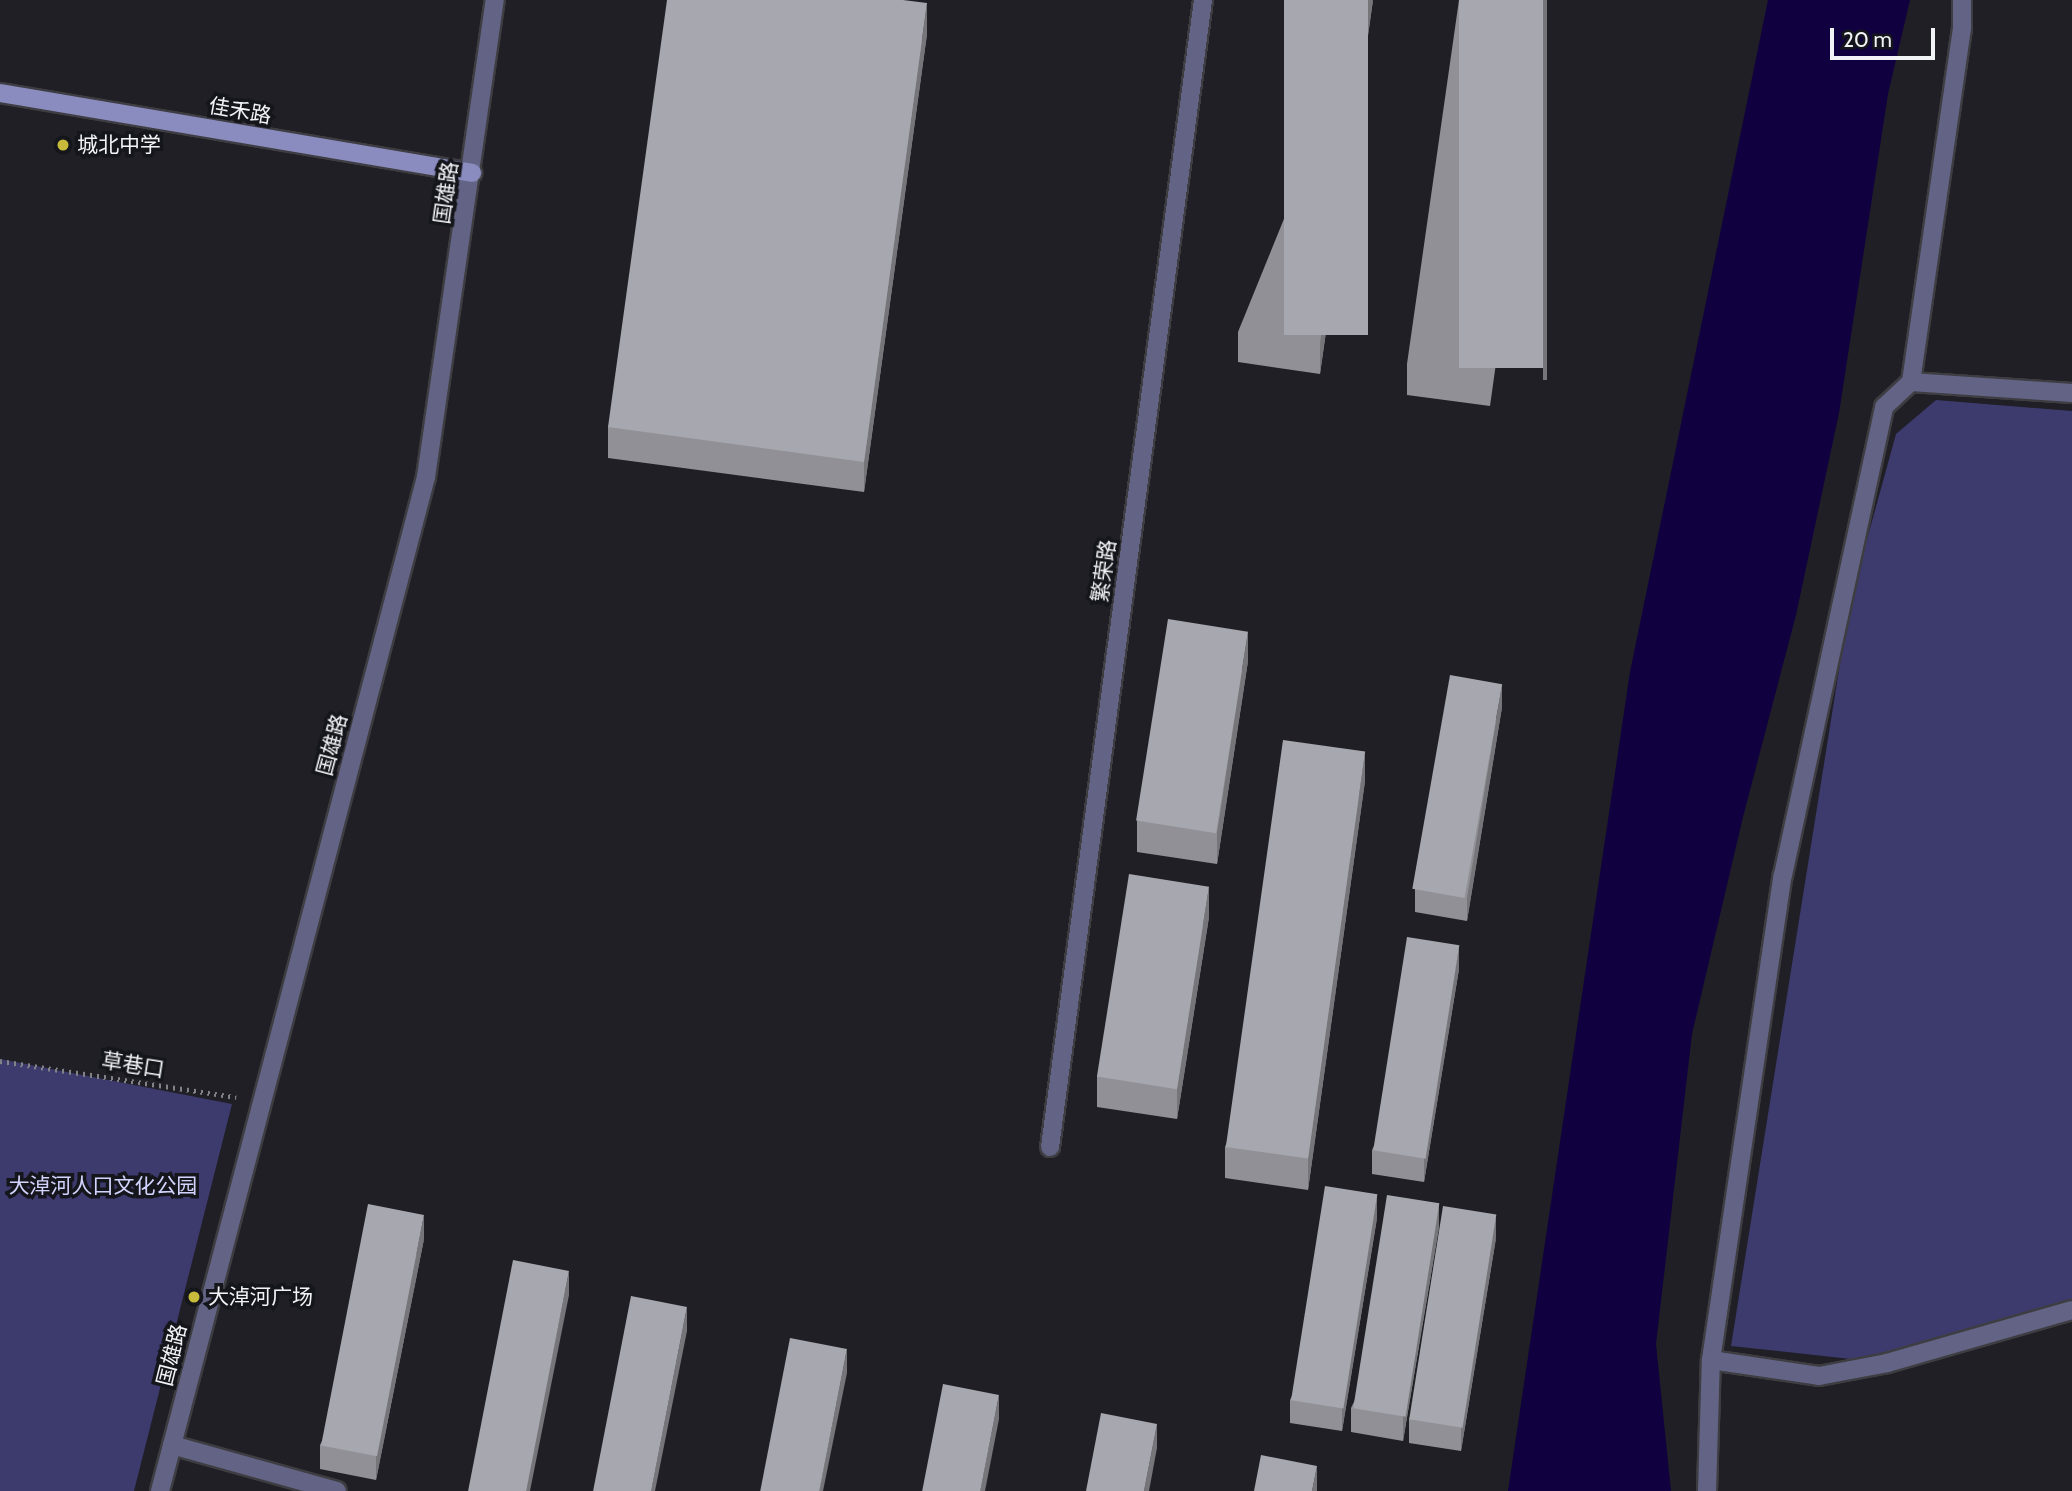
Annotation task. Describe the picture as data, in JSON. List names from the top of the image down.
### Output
{
  "streets": {
    "main road": ["佳禾路"],
    "street": ["国雄路", "繁荣路"],
    "path": ["草巷口"]
  },
  "crossings": [
    ["佳禾路", "国雄路"],
    ["国雄路", "草巷口"]
  ],
  "parks": ["大淖河人口文化公园"],
  "places": ["城北中学", "大淖河广场"],
  "scale_bar": "20 m"
}
